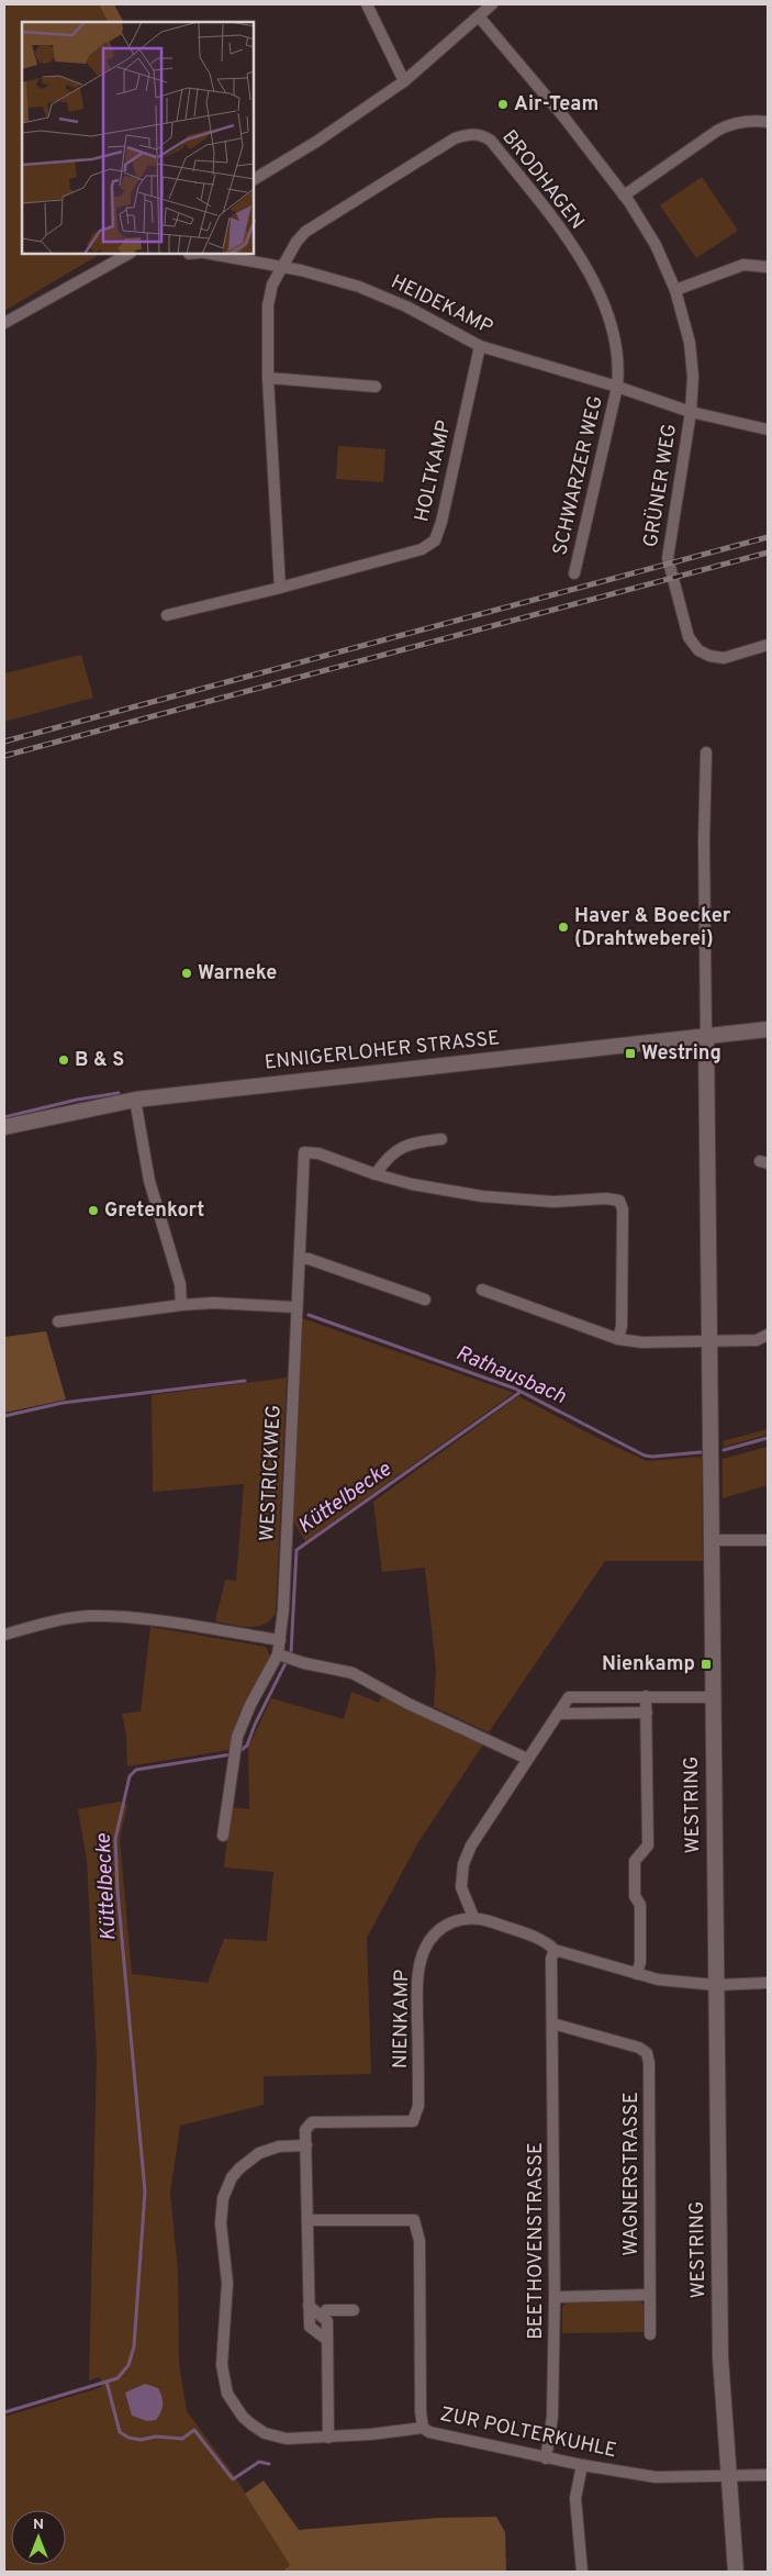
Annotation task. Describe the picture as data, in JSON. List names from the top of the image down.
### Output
{
  "streets": {
    "street": [
      "BRODHAGEN",
      "HEIDEKAMP",
      "HOLTKAMP",
      "SCHWARZER WEG",
      "GRÜNER WEG",
      "ENNIGERLOHER STRASSE",
      "WESTRICKWEG",
      "WESTRING",
      "NIENKAMP",
      "WAGNERSTRASSE",
      "BEETHOVENSTRASSE",
      "ZUR POLTERKUHLE"
    ]
  },
  "crossings": [
    ["BRODHAGEN", "HEIDEKAMP"],
    ["BRODHAGEN", "SCHWARZER WEG"],
    ["HEIDEKAMP", "HOLTKAMP"],
    ["HEIDEKAMP", "SCHWARZER WEG"],
    ["HEIDEKAMP", "GRÜNER WEG"],
    ["ENNIGERLOHER STRASSE", "WESTRING"],
    ["WESTRING", "ZUR POLTERKUHLE"],
    ["WAGNERSTRASSE", "BEETHOVENSTRASSE"],
    ["BEETHOVENSTRASSE", "ZUR POLTERKUHLE"]
  ],
  "water": ["Rathausbach", "Küttelbecke"],
  "places": {
    "other": [
      "Air-Team",
      "Haver & Boecker (Drahtweberei)",
      "Warneke",
      "B & S",
      "Gretenkort"
    ],
    "transit": ["Westring", "Nienkamp"]
  },
  "north": "top"
}
